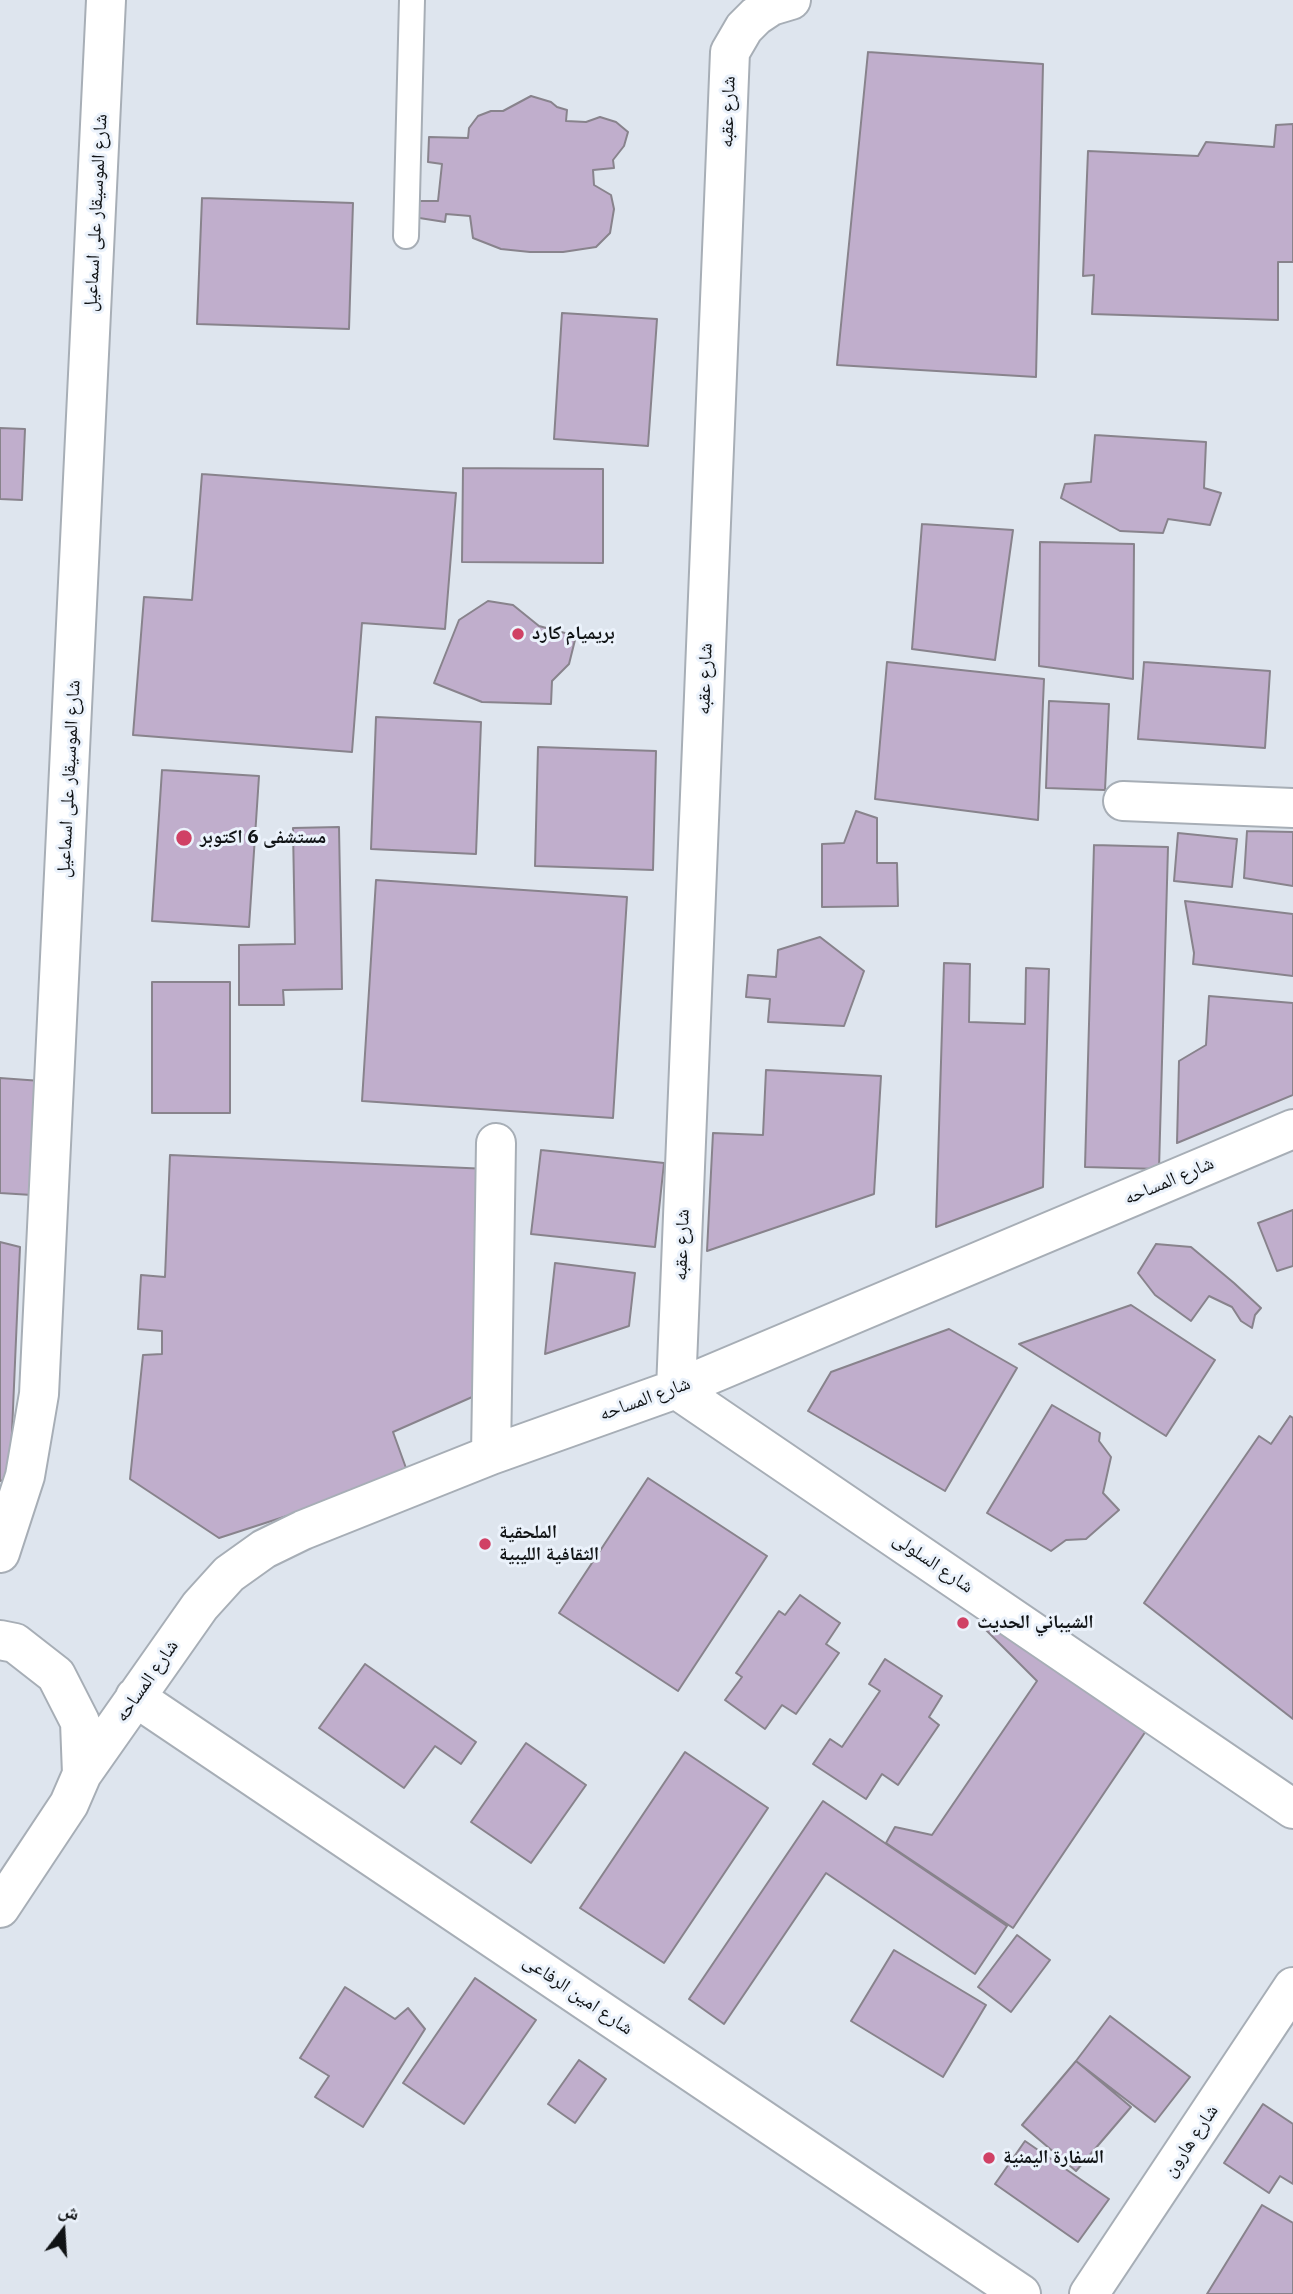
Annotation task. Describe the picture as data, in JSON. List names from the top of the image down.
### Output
{
  "streets": {
    "street": [
      "شارع عقبه",
      "شارع الموسيقار على اسماعيل",
      "شارع المساحه",
      "شارع السلولى",
      "شارع امين الرفاعى",
      "شارع هارون"
    ]
  },
  "crossings": [
    ["شارع عقبه", "شارع المساحه"],
    ["شارع عقبه", "شارع السلولى"],
    ["شارع المساحه", "شارع السلولى"],
    ["شارع المساحه", "شارع امين الرفاعى"]
  ],
  "places": [
    "بريميام كارد",
    "مستشفى 6 اكتوبر",
    "الملحقية الثقافية الليبية",
    "الشيباني الحديث",
    "السفارة اليمنية"
  ],
  "north": "top"
}
